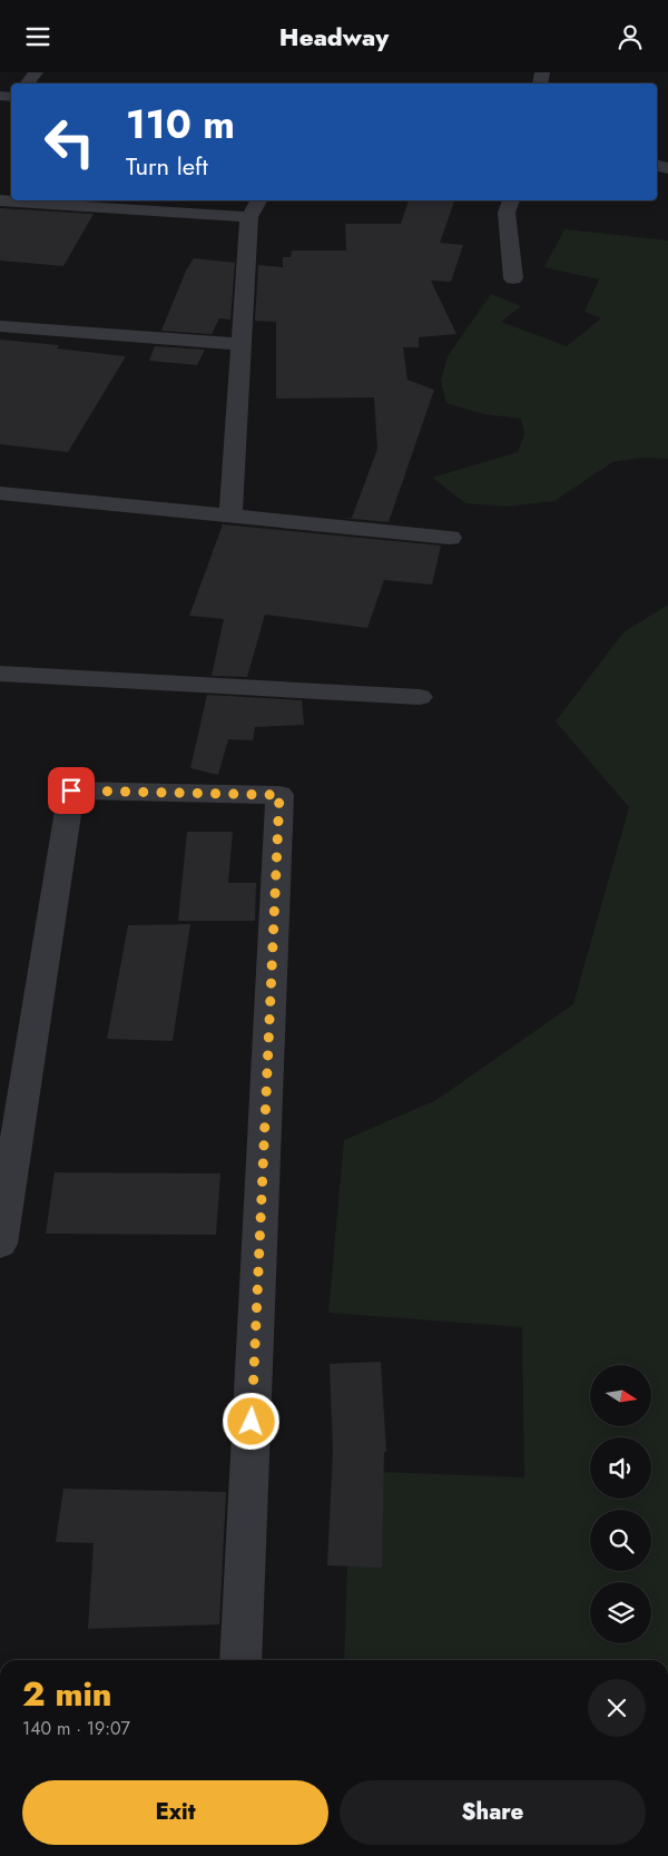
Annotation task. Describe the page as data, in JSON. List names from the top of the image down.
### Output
{
  "north": "right",
  "page": {
    "header": "Headway",
    "turn": ["110 m", "Turn left"],
    "heading": ["2 min", "140 m · 19:07"],
    "buttons": ["Exit", "Share"]
  }
}
